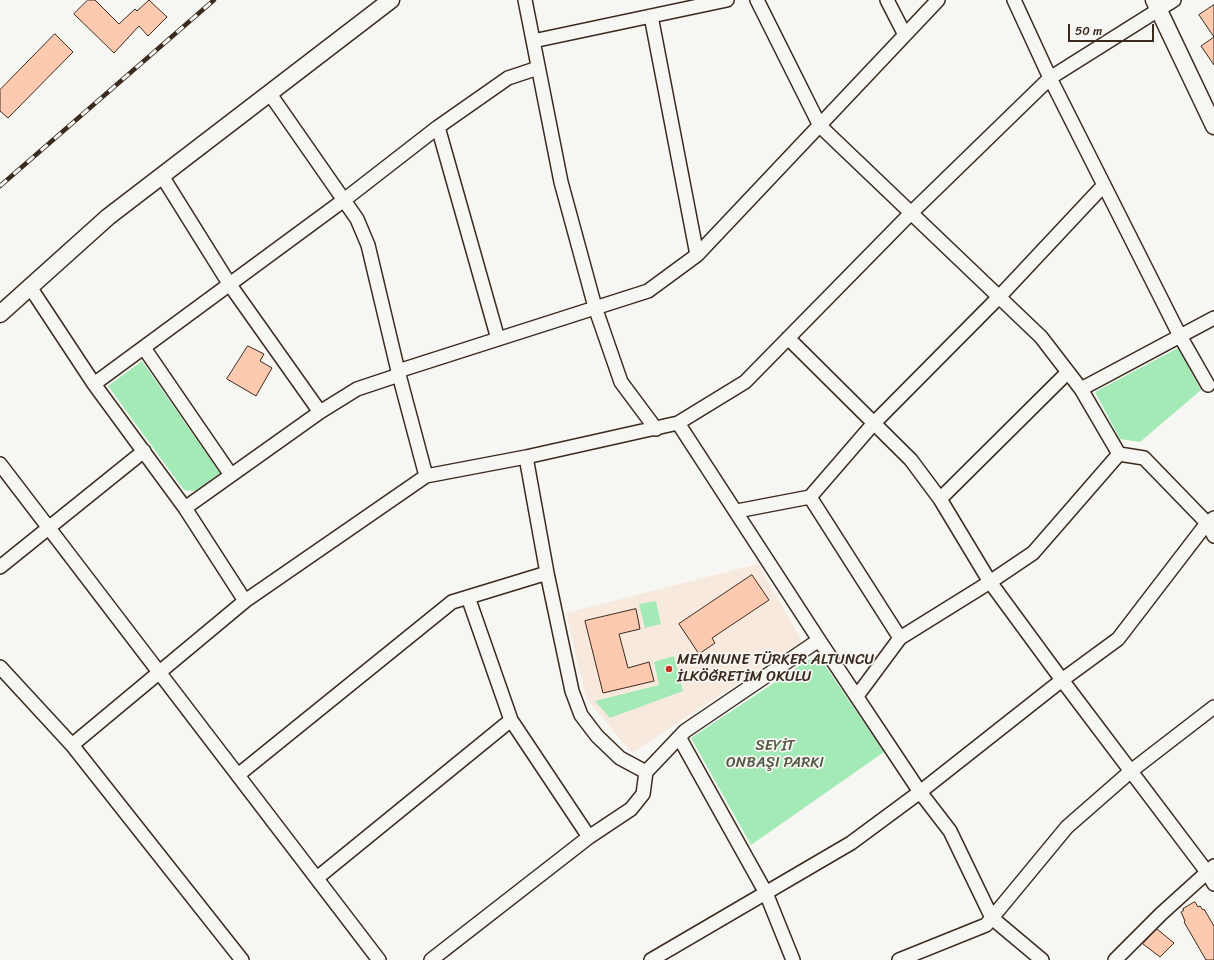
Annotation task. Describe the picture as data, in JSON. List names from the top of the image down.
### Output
{
  "parks": ["SEYİT ONBAŞI PARKI"],
  "places": ["MEMNUNE TÜRKER ALTUNCU İLKÖĞRETİM OKULU"],
  "scale_bar": "50 m"
}
